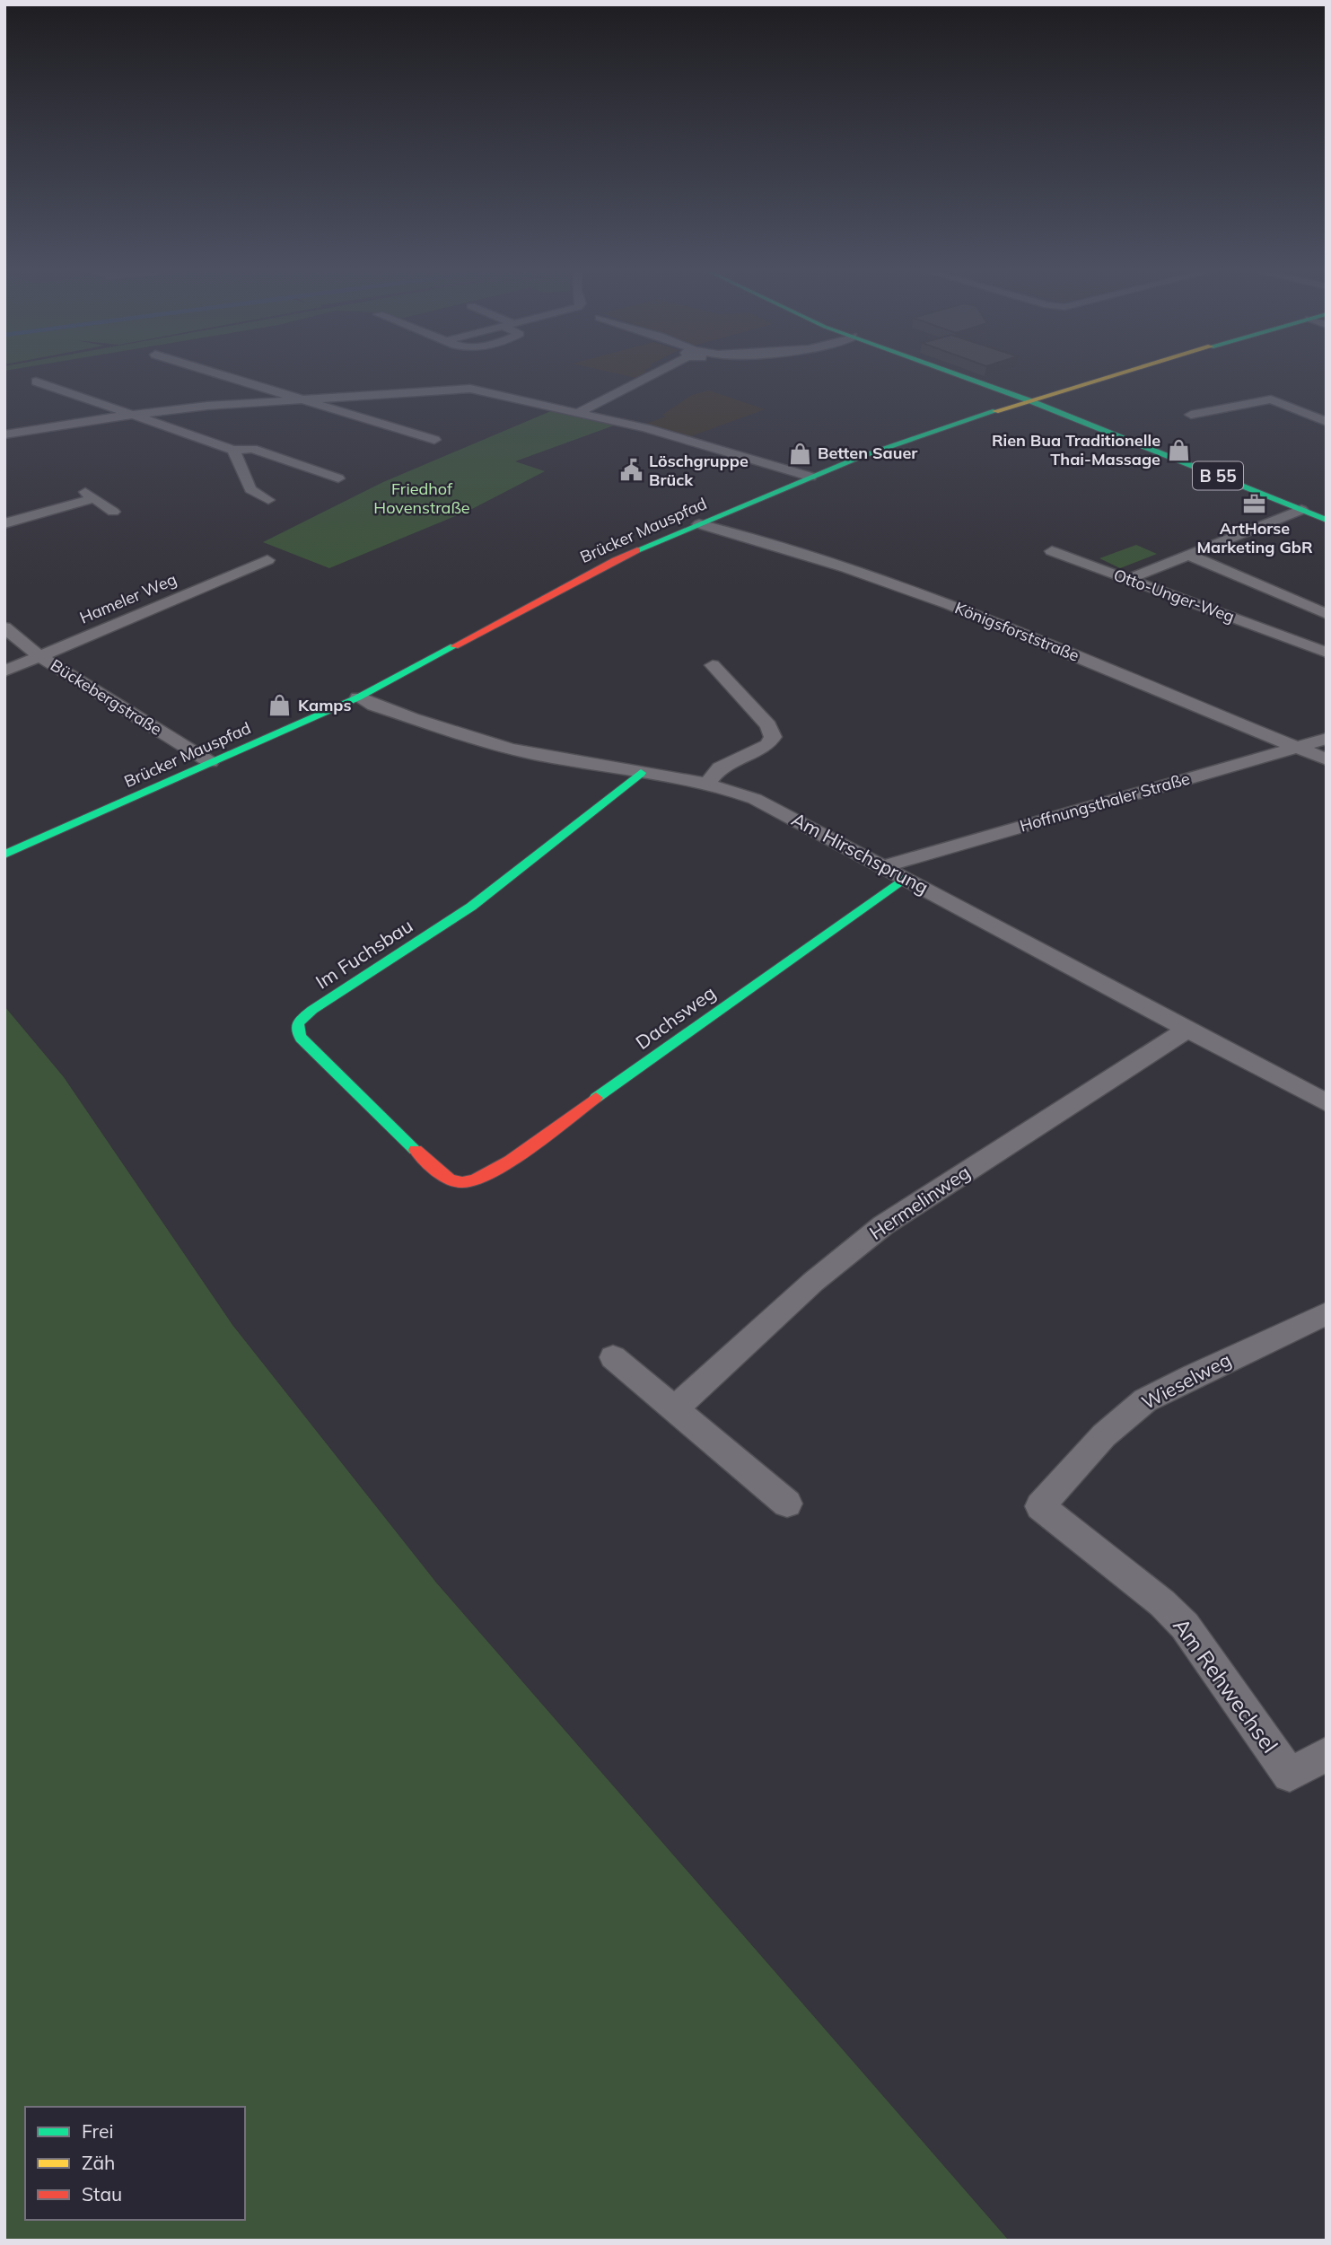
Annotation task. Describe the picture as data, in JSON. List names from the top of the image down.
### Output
{
  "streets": {
    "main road": [
      "B 55",
      "Brücker Mauspfad",
      "Im Fuchsbau",
      "Dachsweg"
    ],
    "street": [
      "Otto-Unger-Weg",
      "Hameler Weg",
      "Königsforststraße",
      "Bückebergstraße",
      "Hoffnungsthaler Straße",
      "Am Hirschsprung",
      "Hermelinweg",
      "Wieselweg",
      "Am Rehwechsel"
    ]
  },
  "crossings": [
    ["B 55", "Brücker Mauspfad"],
    ["Brücker Mauspfad", "Königsforststraße"],
    ["Brücker Mauspfad", "Bückebergstraße"],
    ["Brücker Mauspfad", "Am Hirschsprung"],
    ["Hameler Weg", "Bückebergstraße"],
    ["Königsforststraße", "Hoffnungsthaler Straße"],
    ["Hoffnungsthaler Straße", "Am Hirschsprung"],
    ["Am Hirschsprung", "Im Fuchsbau"],
    ["Am Hirschsprung", "Dachsweg"],
    ["Am Hirschsprung", "Hermelinweg"],
    ["Im Fuchsbau", "Dachsweg"],
    ["Wieselweg", "Am Rehwechsel"]
  ],
  "parks": ["Friedhof Hovenstraße"],
  "places": {
    "shop": ["Rien Bua Traditionelle Thai-Massage", "Betten Sauer", "Kamps"],
    "public building": ["Löschgruppe Brück"],
    "office": ["ArtHorse Marketing GbR"]
  },
  "legend": ["Frei", "Zäh", "Stau"]
}
